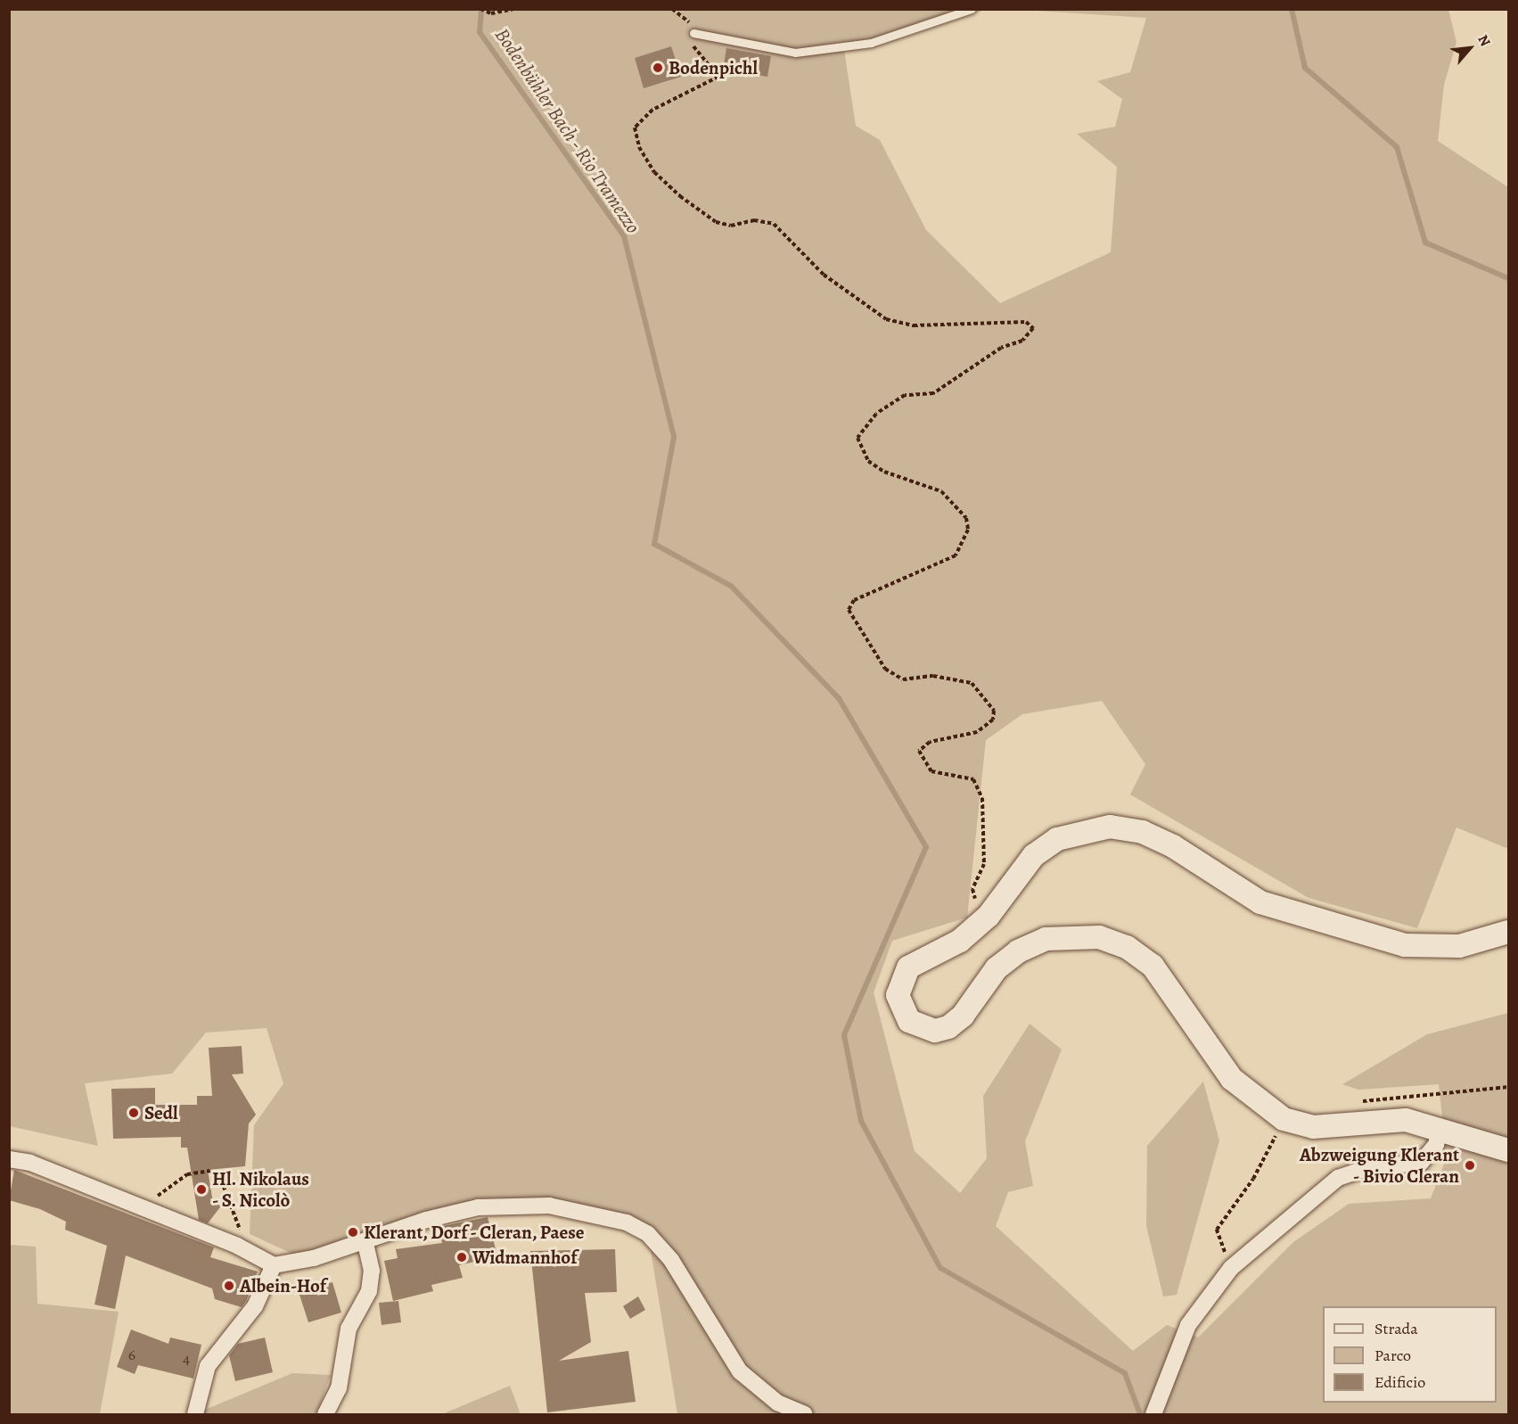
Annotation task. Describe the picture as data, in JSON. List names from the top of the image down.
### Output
{
  "water": ["Bodenbühler Bach - Rio Tramezzo"],
  "places": [
    "Bodenpichl",
    "Sedl",
    "Abzweigung Klerant - Bivio Cleran",
    "Hl. Nikolaus - S. Nicolò",
    "Klerant, Dorf - Cleran, Paese",
    "Widmannhof",
    "Albein-Hof"
  ],
  "house_numbers": ["6", "4"],
  "legend": ["Strada", "Parco", "Edificio"],
  "north": "top right"
}
